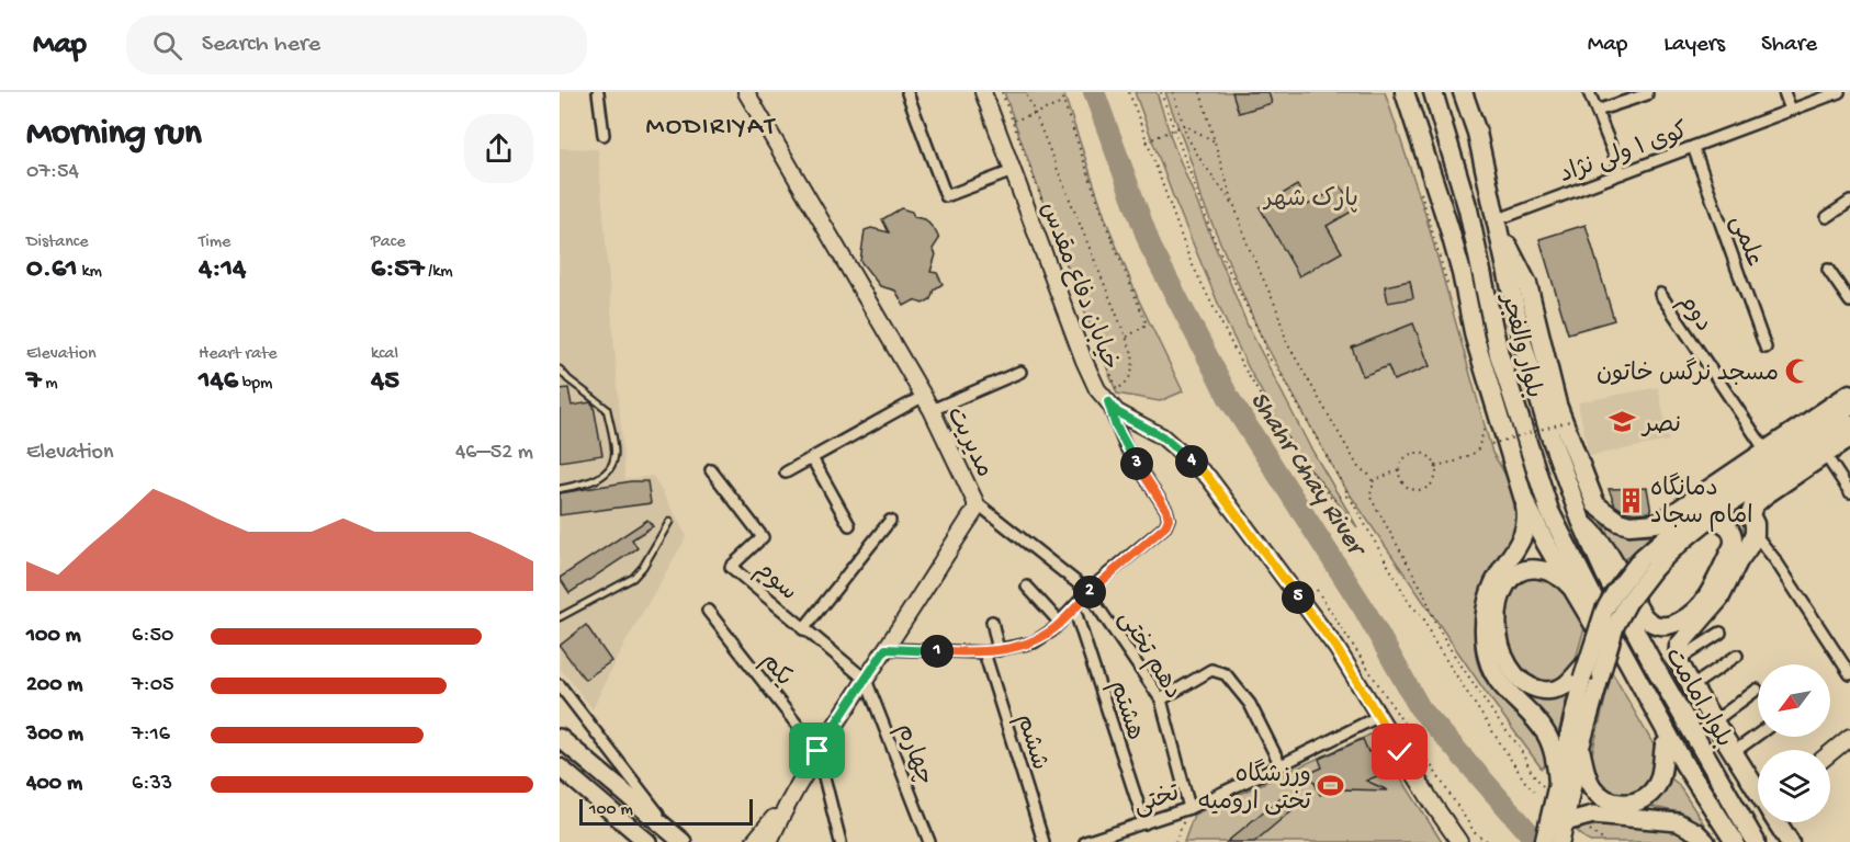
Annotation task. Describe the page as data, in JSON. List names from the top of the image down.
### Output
{
  "streets": {
    "highway": ["بلوار والفجر", "بلوار امامت"],
    "street": [
      "کوی ۱ ولی نژاد",
      "علمی",
      "خیابان دفاع مقدس",
      "دوم",
      "مدیریت",
      "سوم",
      "دهم تختی",
      "یکم",
      "هشتم",
      "ششم",
      "چهارم",
      "تختی"
    ]
  },
  "crossings": [
    ["کوی ۱ ولی نژاد", "علمی"],
    ["کوی ۱ ولی نژاد", "بلوار والفجر"],
    ["خیابان دفاع مقدس", "تختی"],
    ["بلوار والفجر", "بلوار امامت"],
    ["مدیریت", "سوم"],
    ["مدیریت", "دهم تختی"],
    ["مدیریت", "یکم"],
    ["مدیریت", "چهارم"],
    ["سوم", "چهارم"],
    ["دهم تختی", "تختی"],
    ["هشتم", "تختی"]
  ],
  "districts": ["MODIRIYAT"],
  "water": ["Shahr Chay River"],
  "parks": ["پارک شهر"],
  "places": {
    "mosque": ["مسجد نرگس خاتون"],
    "school or university": ["نصر"],
    "building": ["دمانگاه امام سجاد"],
    "sports": ["ورزشگاه تختی ارومیه"]
  },
  "scale_bar": "100 m",
  "north": "bottom left",
  "page": {
    "header": "Map",
    "search": "Search here",
    "nav": ["Map", "Layers", "Share"],
    "heading": ["Morning run", "07:54"],
    "stats": [
      ["Distance", "0.61 km"],
      ["Time", "4:14"],
      ["Pace", "6:57 /km"],
      ["Elevation", "7 m"],
      ["Heart rate", "146 bpm"],
      ["kcal", "45"]
    ],
    "chart": ["Elevation", "46–52 m"],
    "pins": [
      "4",
      "3",
      "2",
      "5",
      "1"
    ],
    "list": [
      {
        "name": "100 m",
        "note": "6:50"
      },
      {
        "name": "200 m",
        "note": "7:05"
      },
      {
        "name": "300 m",
        "note": "7:16"
      },
      {
        "name": "400 m",
        "note": "6:33"
      }
    ],
    "scale": "100 m"
  }
}
